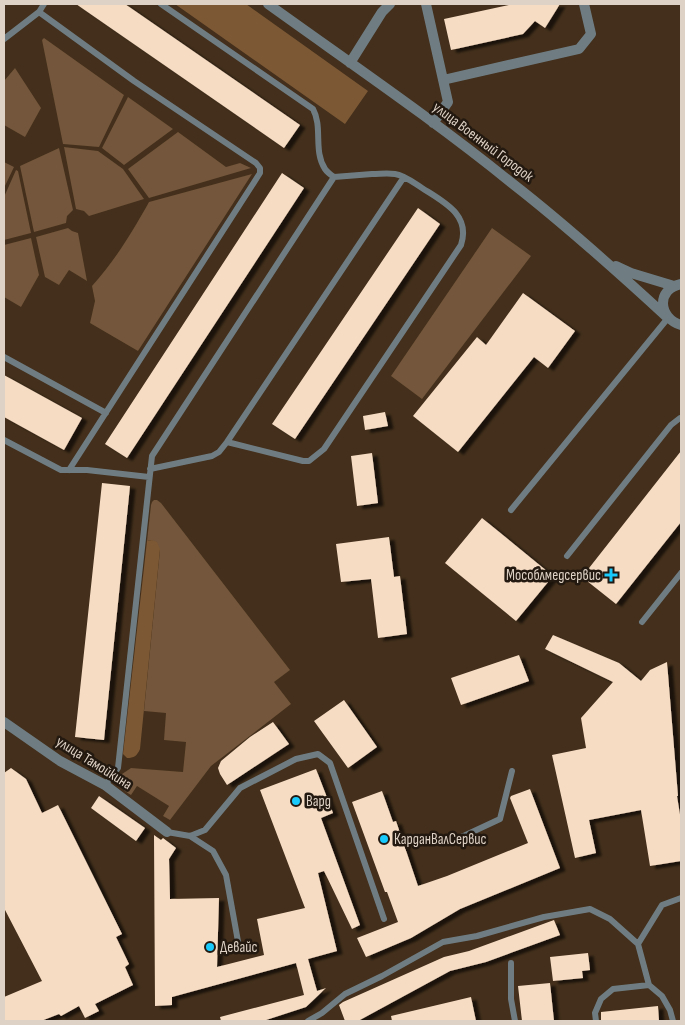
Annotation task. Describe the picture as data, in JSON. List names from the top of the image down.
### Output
{
  "streets": {
    "street": ["улица Военный Городок", "улица Тамойкина"]
  },
  "places": {
    "health": ["Мособлмедсервис"],
    "other": ["Вард", "КарданВалСервис", "Девайс"]
  }
}
